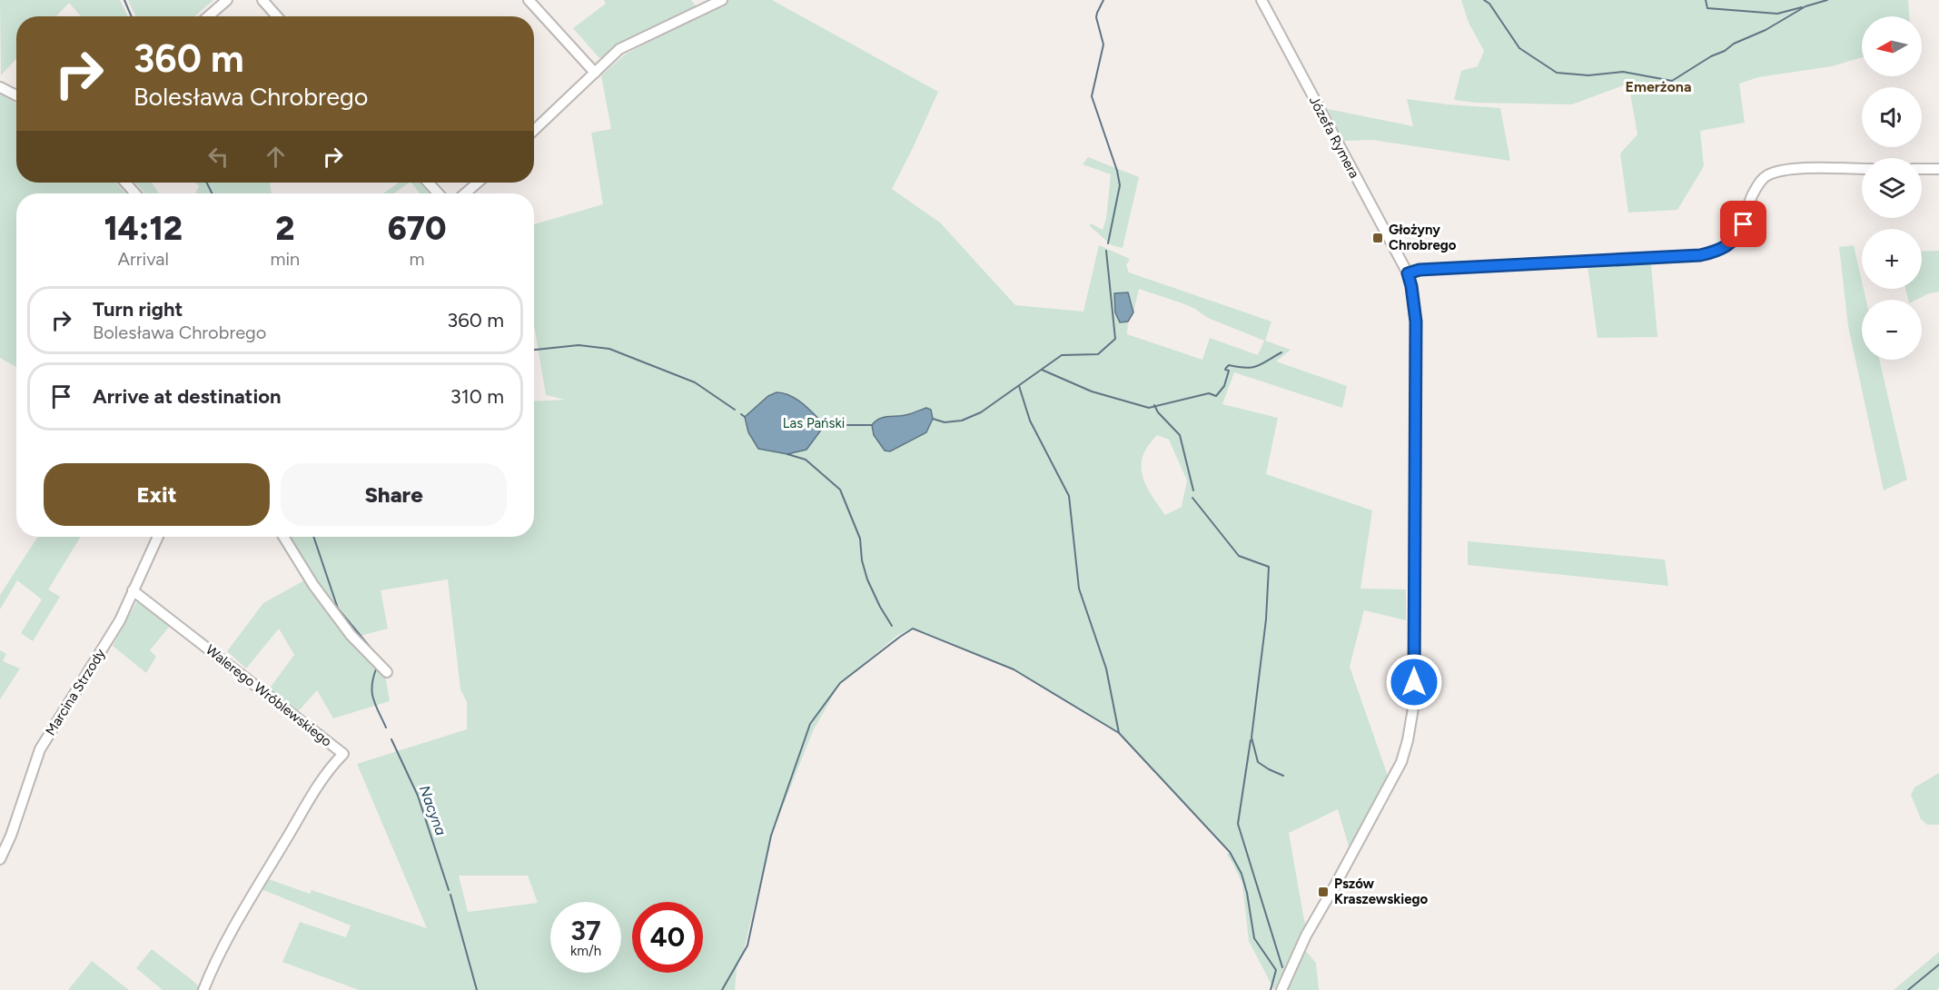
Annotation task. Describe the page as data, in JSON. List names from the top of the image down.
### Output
{
  "streets": {
    "street": ["Józefa Rymera", "Marcina Strzody", "Walerego Wróblewskiego"]
  },
  "crossings": [
    ["Marcina Strzody", "Walerego Wróblewskiego"]
  ],
  "districts": ["Emerżona"],
  "water": ["Nacyna"],
  "parks": ["Las Pański"],
  "places": {
    "transit": ["Głożyny Chrobrego", "Pszów Kraszewskiego"]
  },
  "north": "left",
  "page": {
    "map_buttons": ["+", "−"],
    "turn": ["360 m", "Bolesława Chrobrego"],
    "eta": [
      "14:12",
      "Arrival",
      "2",
      "min",
      "670",
      "m"
    ],
    "list": [
      {
        "name": "Turn right",
        "note": "Bolesława Chrobrego",
        "value": "360 m"
      },
      {
        "name": "Arrive at destination",
        "value": "310 m"
      }
    ],
    "buttons": ["Exit", "Share"],
    "speed": "37 km/h",
    "limit": "40"
  }
}
